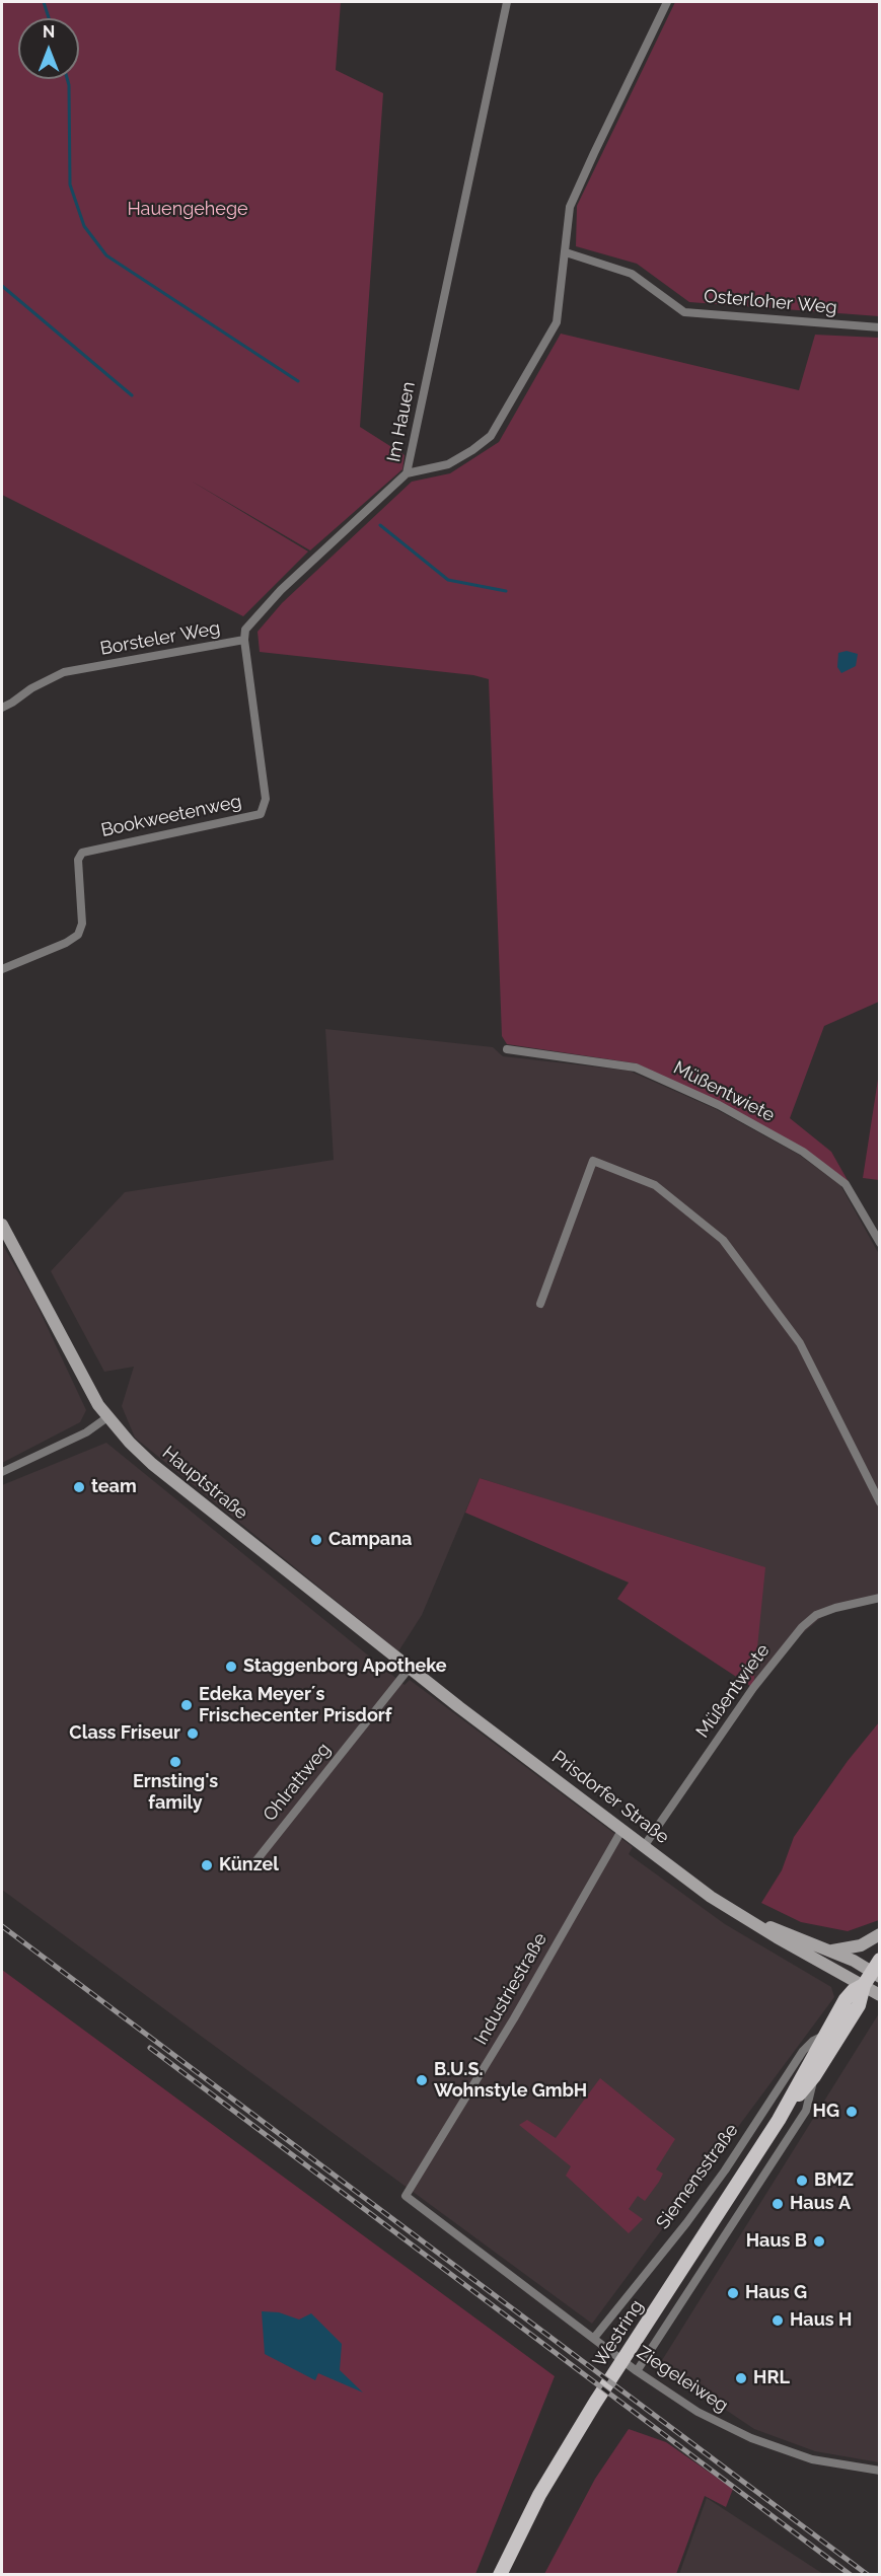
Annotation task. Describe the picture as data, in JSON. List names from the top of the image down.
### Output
{
  "streets": {
    "main road": ["Hauptstraße", "Prisdorfer Straße", "Westring"],
    "street": [
      "Osterloher Weg",
      "Im Hauen",
      "Borsteler Weg",
      "Bookweetenweg",
      "Müßentwiete",
      "Ohlrattweg",
      "Industriestraße",
      "Siemensstraße",
      "Ziegeleiweg"
    ]
  },
  "crossings": [
    ["Osterloher Weg", "Im Hauen"],
    ["Im Hauen", "Borsteler Weg"],
    ["Borsteler Weg", "Bookweetenweg"],
    ["Müßentwiete", "Prisdorfer Straße"],
    ["Hauptstraße", "Ohlrattweg"],
    ["Hauptstraße", "Prisdorfer Straße"],
    ["Prisdorfer Straße", "Industriestraße"],
    ["Prisdorfer Straße", "Westring"],
    ["Industriestraße", "Ziegeleiweg"],
    ["Siemensstraße", "Westring"],
    ["Siemensstraße", "Ziegeleiweg"]
  ],
  "parks": ["Hauengehege"],
  "places": [
    "team",
    "Campana",
    "Staggenborg Apotheke",
    "Edeka Meyer´s Frischecenter Prisdorf",
    "Class Friseur",
    "Ernsting's family",
    "Künzel",
    "B.U.S. Wohnstyle GmbH",
    "HG",
    "BMZ",
    "Haus A",
    "Haus B",
    "Haus G",
    "Haus H",
    "HRL"
  ],
  "north": "top"
}
